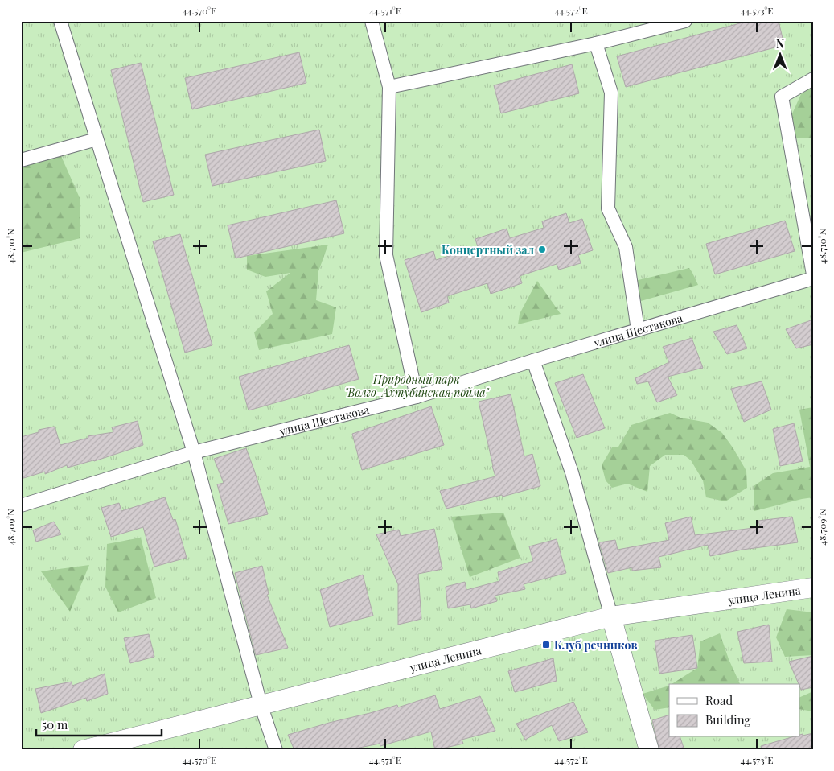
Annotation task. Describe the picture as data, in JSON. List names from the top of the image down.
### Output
{
  "streets": {
    "street": ["улица Шестакова", "улица Ленина"]
  },
  "parks": ["Природный парк \"Волго-Ахтубинская пойма\""],
  "places": {
    "other": ["Концертный зал"],
    "transit": ["Клуб речников"]
  },
  "legend": ["Road", "Building"],
  "scale_bar": "50 m",
  "north": "top",
  "coordinates": [
    "44.570°E",
    "44.571°E",
    "44.572°E",
    "44.573°E",
    "48.710°N",
    "48.709°N"
  ]
}
